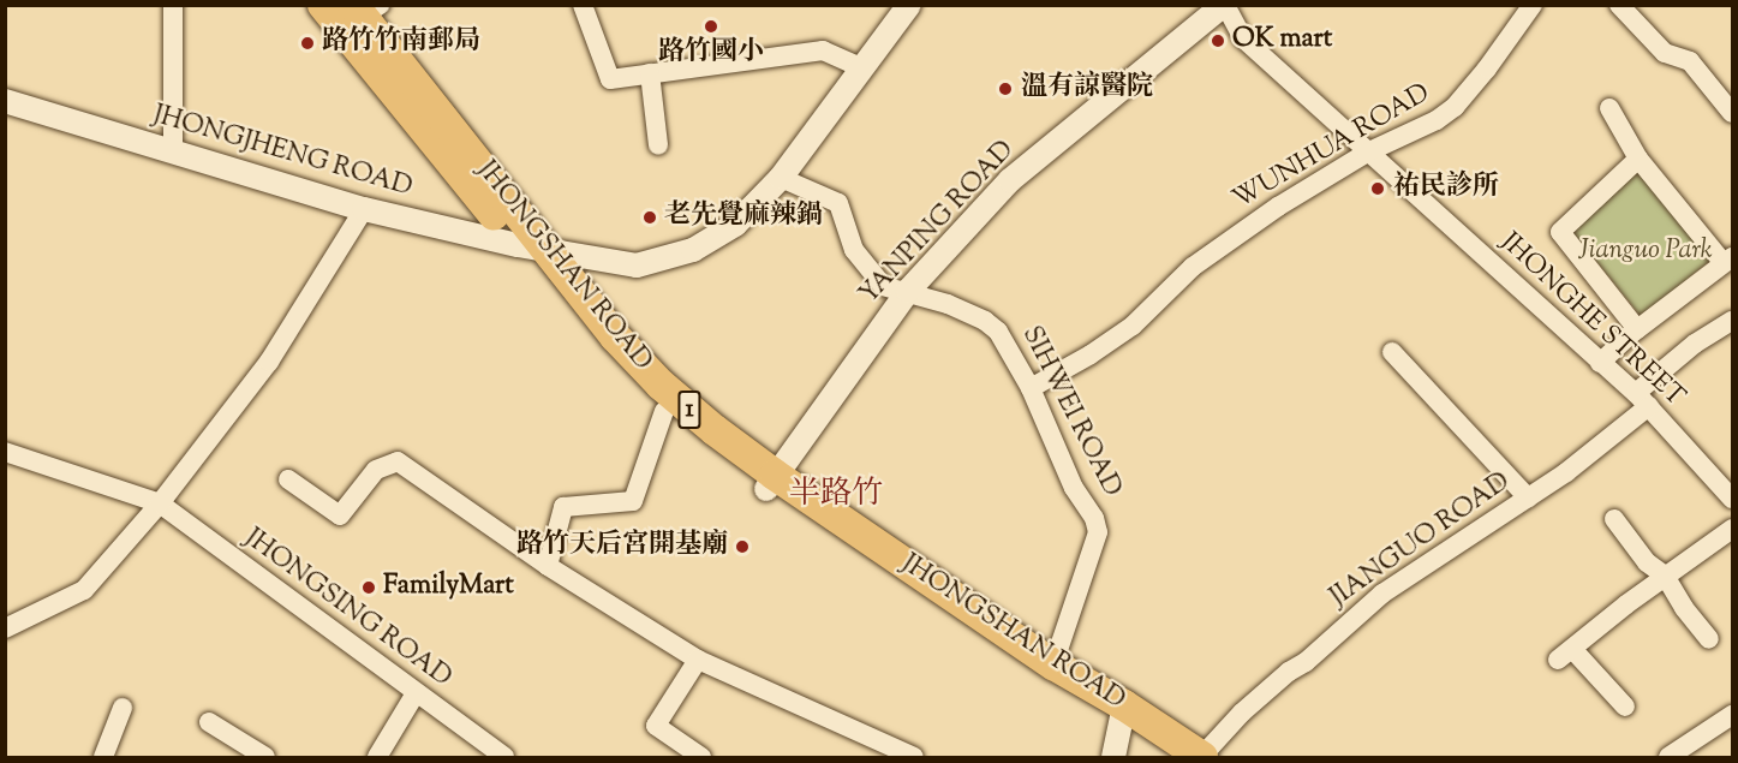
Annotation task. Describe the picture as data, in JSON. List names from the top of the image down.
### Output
{
  "streets": {
    "main road": ["JHONGSHAN ROAD", "1"],
    "street": [
      "WUNHUA ROAD",
      "JHONGJHENG ROAD",
      "YANPING ROAD",
      "JHONGHE STREET",
      "SIHWEI ROAD",
      "JIANGUO ROAD",
      "JHONGSING ROAD"
    ]
  },
  "crossings": [
    ["WUNHUA ROAD", "JHONGHE STREET"],
    ["WUNHUA ROAD", "SIHWEI ROAD"],
    ["JHONGJHENG ROAD", "JHONGSHAN ROAD"],
    ["JHONGJHENG ROAD", "SIHWEI ROAD"],
    ["YANPING ROAD", "JHONGSHAN ROAD"],
    ["YANPING ROAD", "JHONGHE STREET"],
    ["YANPING ROAD", "SIHWEI ROAD"],
    ["JHONGSHAN ROAD", "SIHWEI ROAD"],
    ["JHONGSHAN ROAD", "JIANGUO ROAD"],
    ["JHONGHE STREET", "JIANGUO ROAD"]
  ],
  "districts": ["半路竹"],
  "parks": ["Jianguo Park"],
  "places": [
    "路竹國小",
    "OK mart",
    "路竹竹南郵局",
    "溫有諒醫院",
    "祐民診所",
    "老先覺麻辣鍋",
    "路竹天后宮開基廟",
    "FamilyMart"
  ]
}
